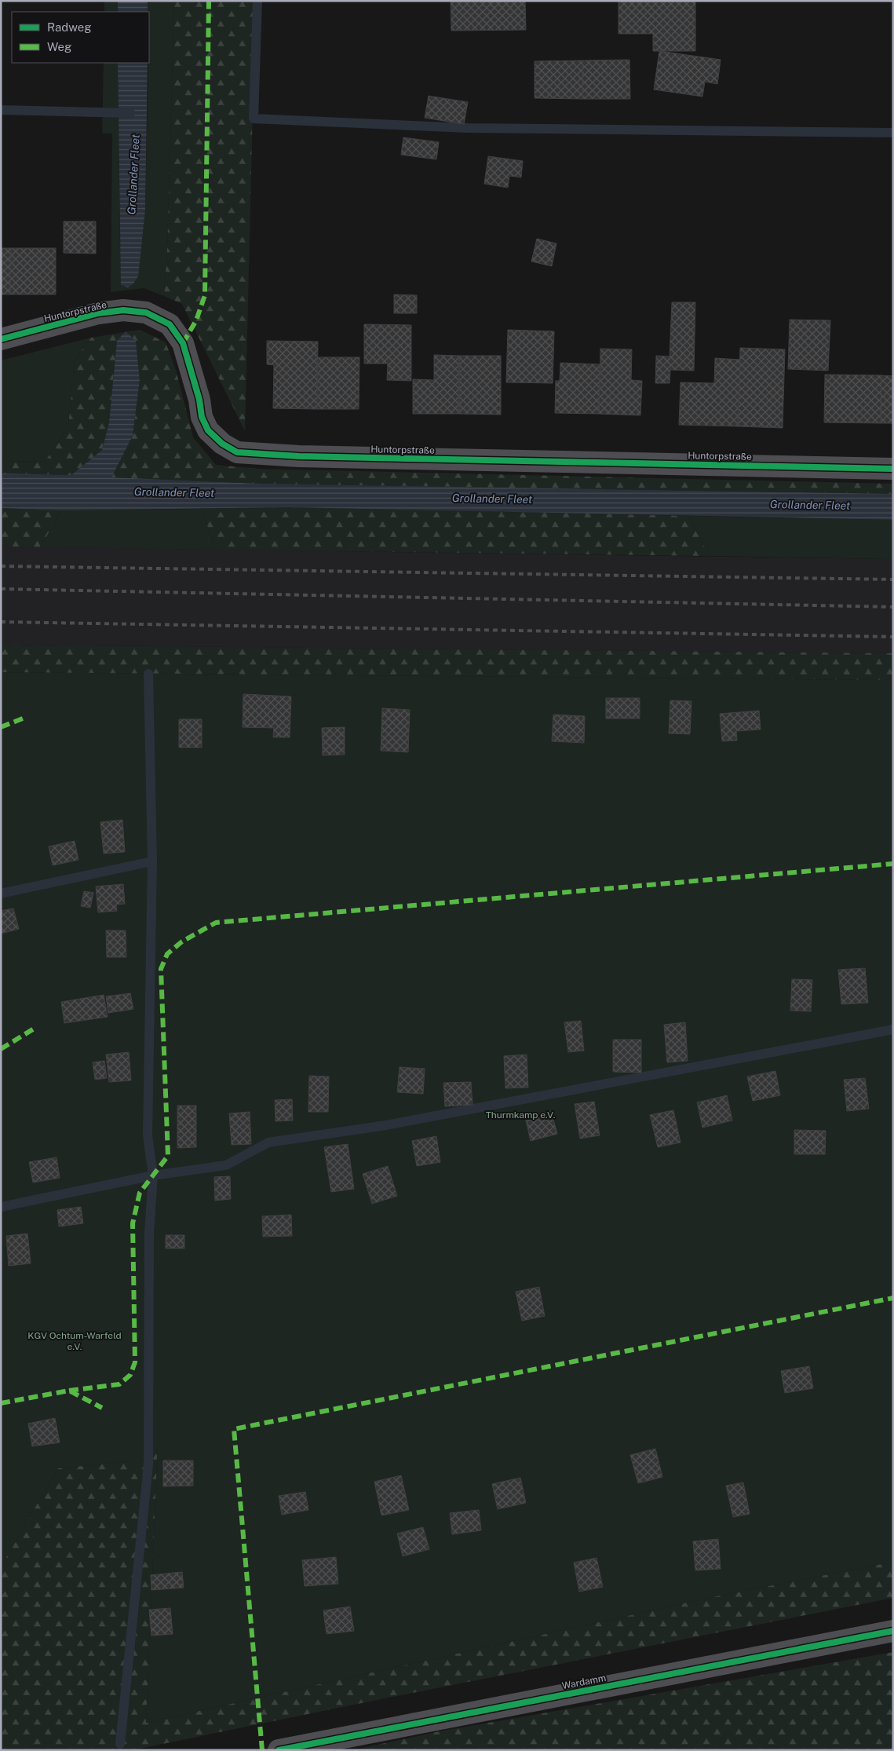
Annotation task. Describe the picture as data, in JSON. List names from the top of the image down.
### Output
{
  "streets": {
    "street": ["Huntorpstraße", "Wardamm"]
  },
  "water": ["Grollander Fleet"],
  "parks": ["Thurmkamp e.V.", "KGV Ochtum-Warfeld e.V."],
  "legend": ["Radweg", "Weg"]
}
